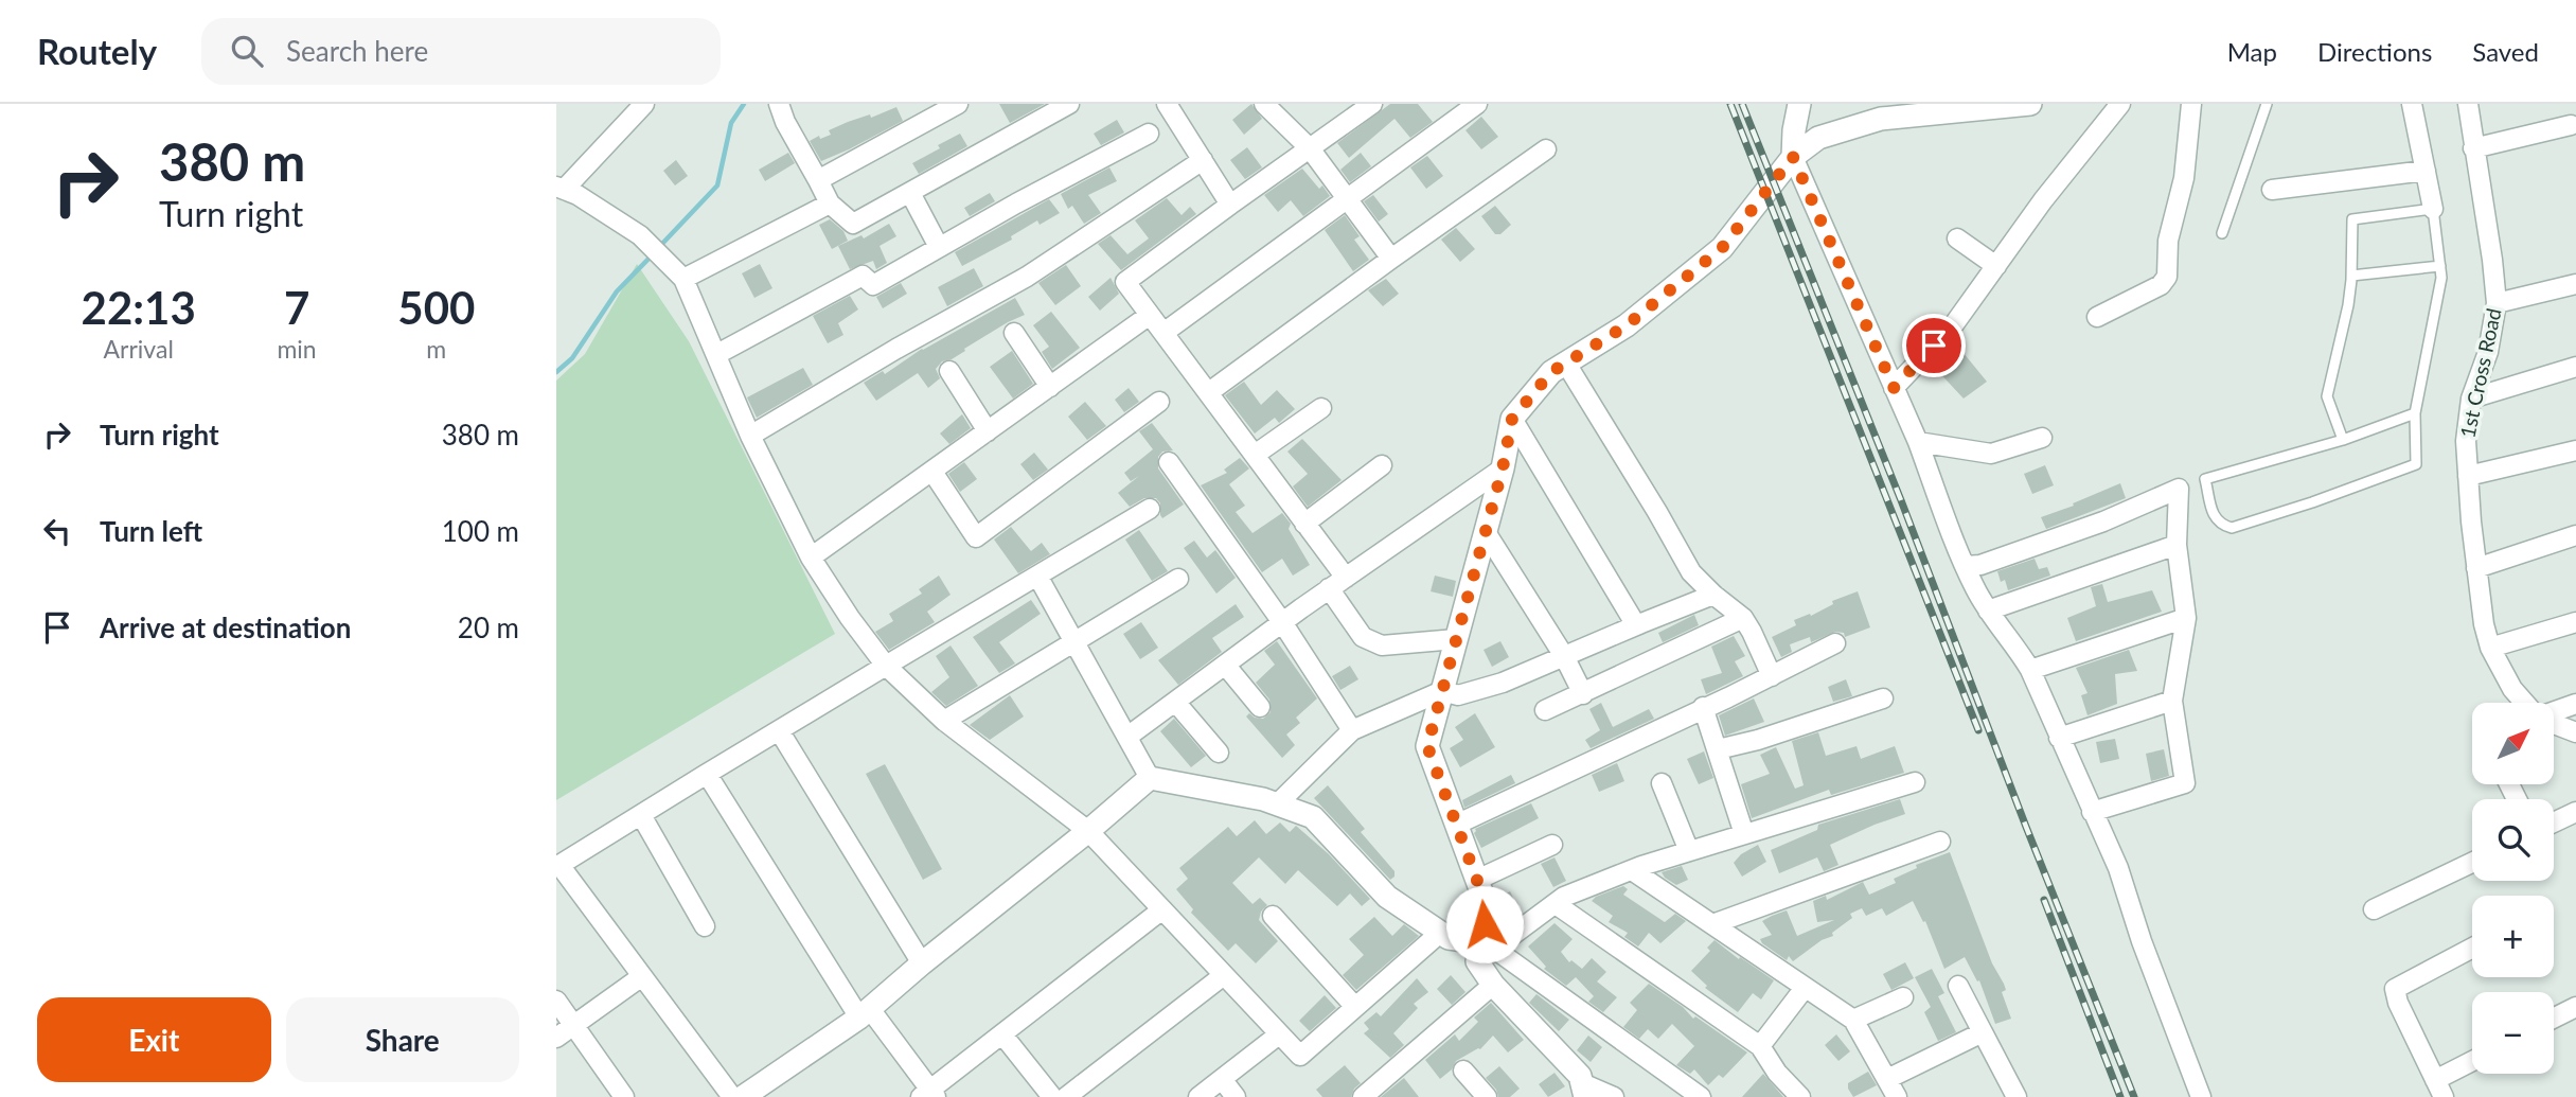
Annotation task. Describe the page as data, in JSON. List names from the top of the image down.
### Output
{
  "streets": {
    "street": ["1st Cross Road"]
  },
  "north": "top right",
  "page": {
    "header": "Routely",
    "search": "Search here",
    "nav": ["Map", "Directions", "Saved"],
    "turn": ["380 m", "Turn right"],
    "eta": [
      "22:13",
      "Arrival",
      "7",
      "min",
      "500",
      "m"
    ],
    "list": [
      {
        "name": "Turn right",
        "value": "380 m"
      },
      {
        "name": "Turn left",
        "value": "100 m"
      },
      {
        "name": "Arrive at destination",
        "value": "20 m"
      }
    ],
    "map_buttons": ["+", "−"],
    "buttons": ["Exit", "Share"]
  }
}
